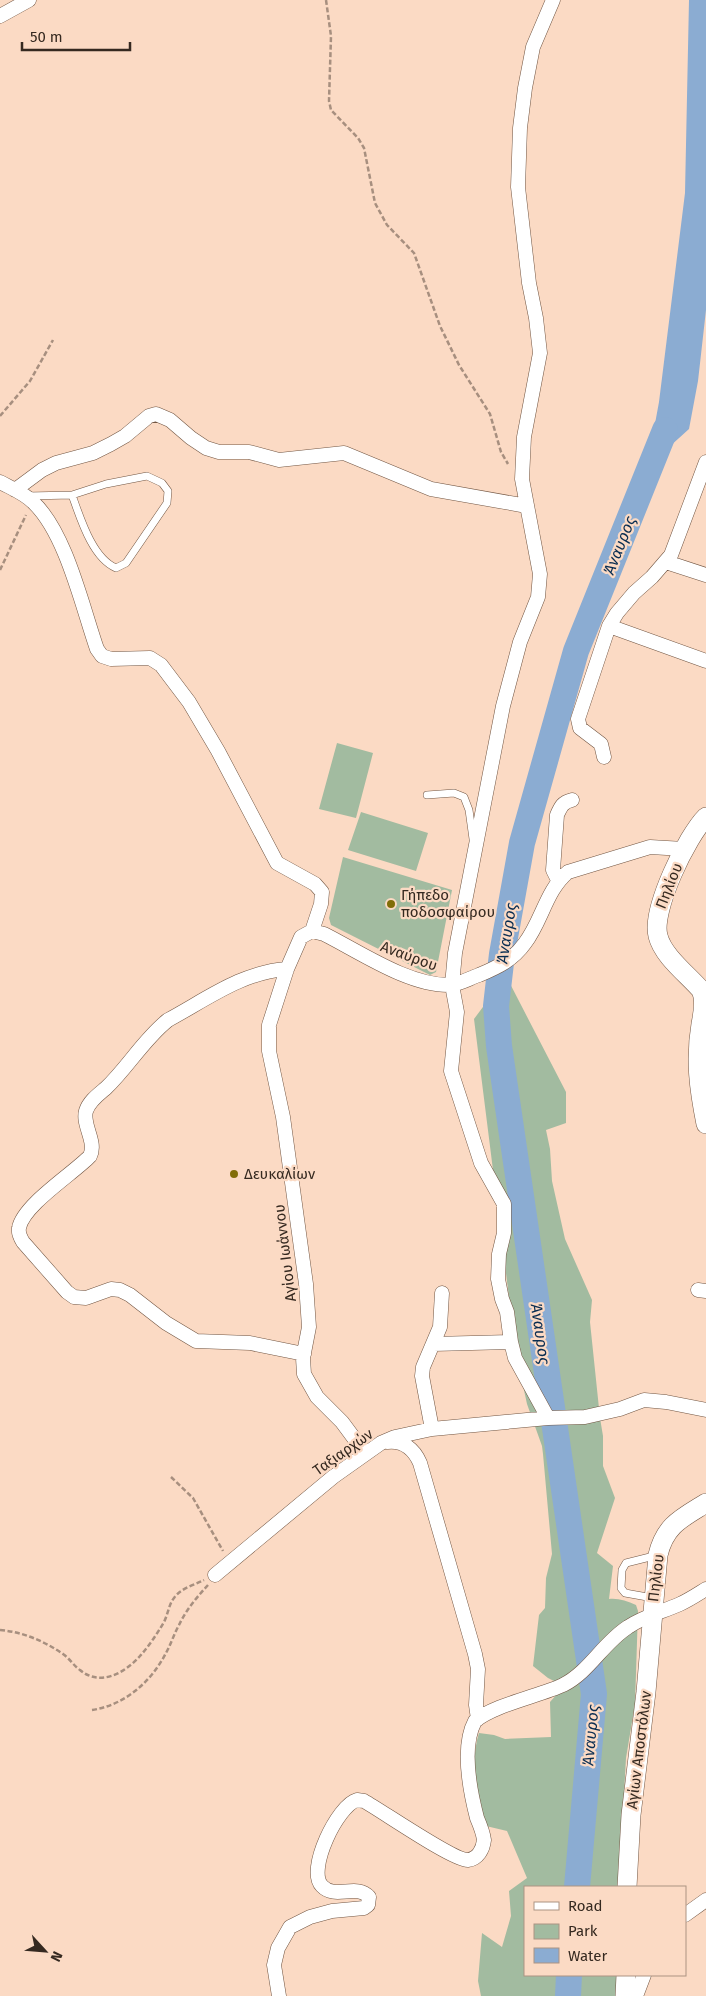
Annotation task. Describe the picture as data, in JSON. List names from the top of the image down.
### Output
{
  "streets": {
    "main road": ["Πηλίου", "Αγίων Αποστόλων"],
    "street": ["Αναύρου", "Αγίου Ιωάννου", "Ταξιαρχών"]
  },
  "crossings": [
    ["Πηλίου", "Αγίων Αποστόλων"],
    ["Αναύρου", "Αγίου Ιωάννου"],
    ["Αγίου Ιωάννου", "Ταξιαρχών"]
  ],
  "water": ["Άναυρος"],
  "places": ["Γήπεδο ποδοσφαίρου", "Δευκαλίων"],
  "legend": ["Road", "Park", "Water"],
  "scale_bar": "50 m",
  "north": "bottom right"
}
